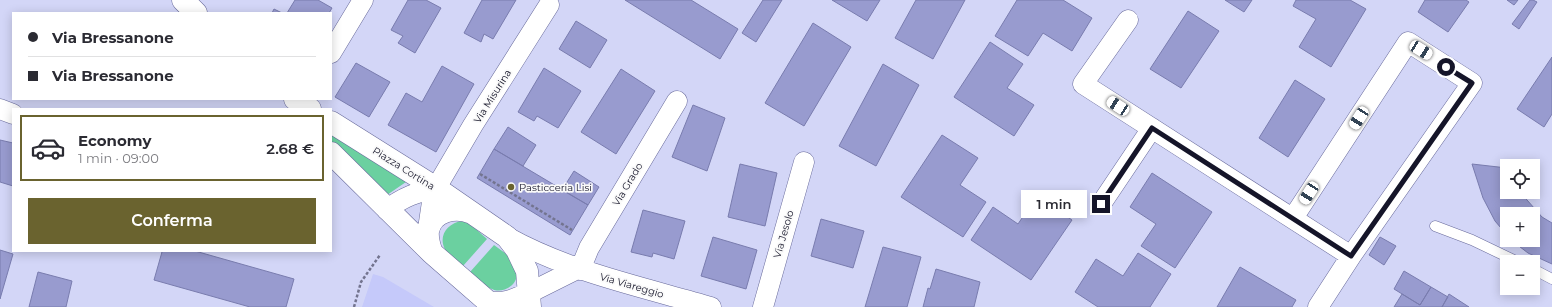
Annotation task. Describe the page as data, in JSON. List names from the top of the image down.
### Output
{
  "streets": {
    "street": [
      "Via Misurina",
      "Piazza Cortina",
      "Via Grado",
      "Via Jesolo",
      "Via Viareggio"
    ]
  },
  "crossings": [
    ["Via Misurina", "Piazza Cortina"],
    ["Piazza Cortina", "Via Viareggio"],
    ["Via Grado", "Via Viareggio"]
  ],
  "places": ["Pasticceria Lisi"],
  "page": {
    "banner": ["Via Bressanone", "Via Bressanone"],
    "list": [
      {
        "name": "Economy",
        "note": "1 min · 09:00",
        "value": "2.68 €"
      }
    ],
    "map_buttons": ["+", "−"],
    "bubble": "1 min",
    "buttons": "Conferma"
  }
}
